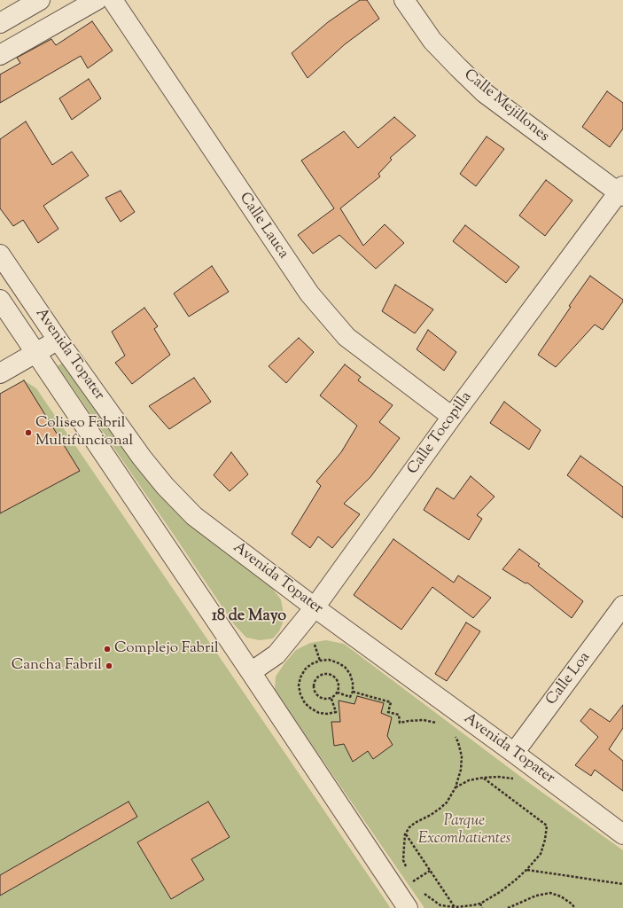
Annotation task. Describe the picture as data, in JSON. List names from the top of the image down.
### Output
{
  "streets": {
    "street": [
      "Calle Mejillones",
      "Calle Lauca",
      "Avenida Topater",
      "Calle Tocopilla",
      "Calle Loa"
    ]
  },
  "crossings": [
    ["Calle Mejillones", "Calle Tocopilla"],
    ["Calle Lauca", "Calle Tocopilla"],
    ["Avenida Topater", "Calle Tocopilla"],
    ["Avenida Topater", "Calle Loa"]
  ],
  "districts": ["18 de Mayo"],
  "parks": ["Parque Excombatientes"],
  "places": ["Coliseo Fabril Multifuncional", "Complejo Fabril", "Cancha Fabril"]
}
